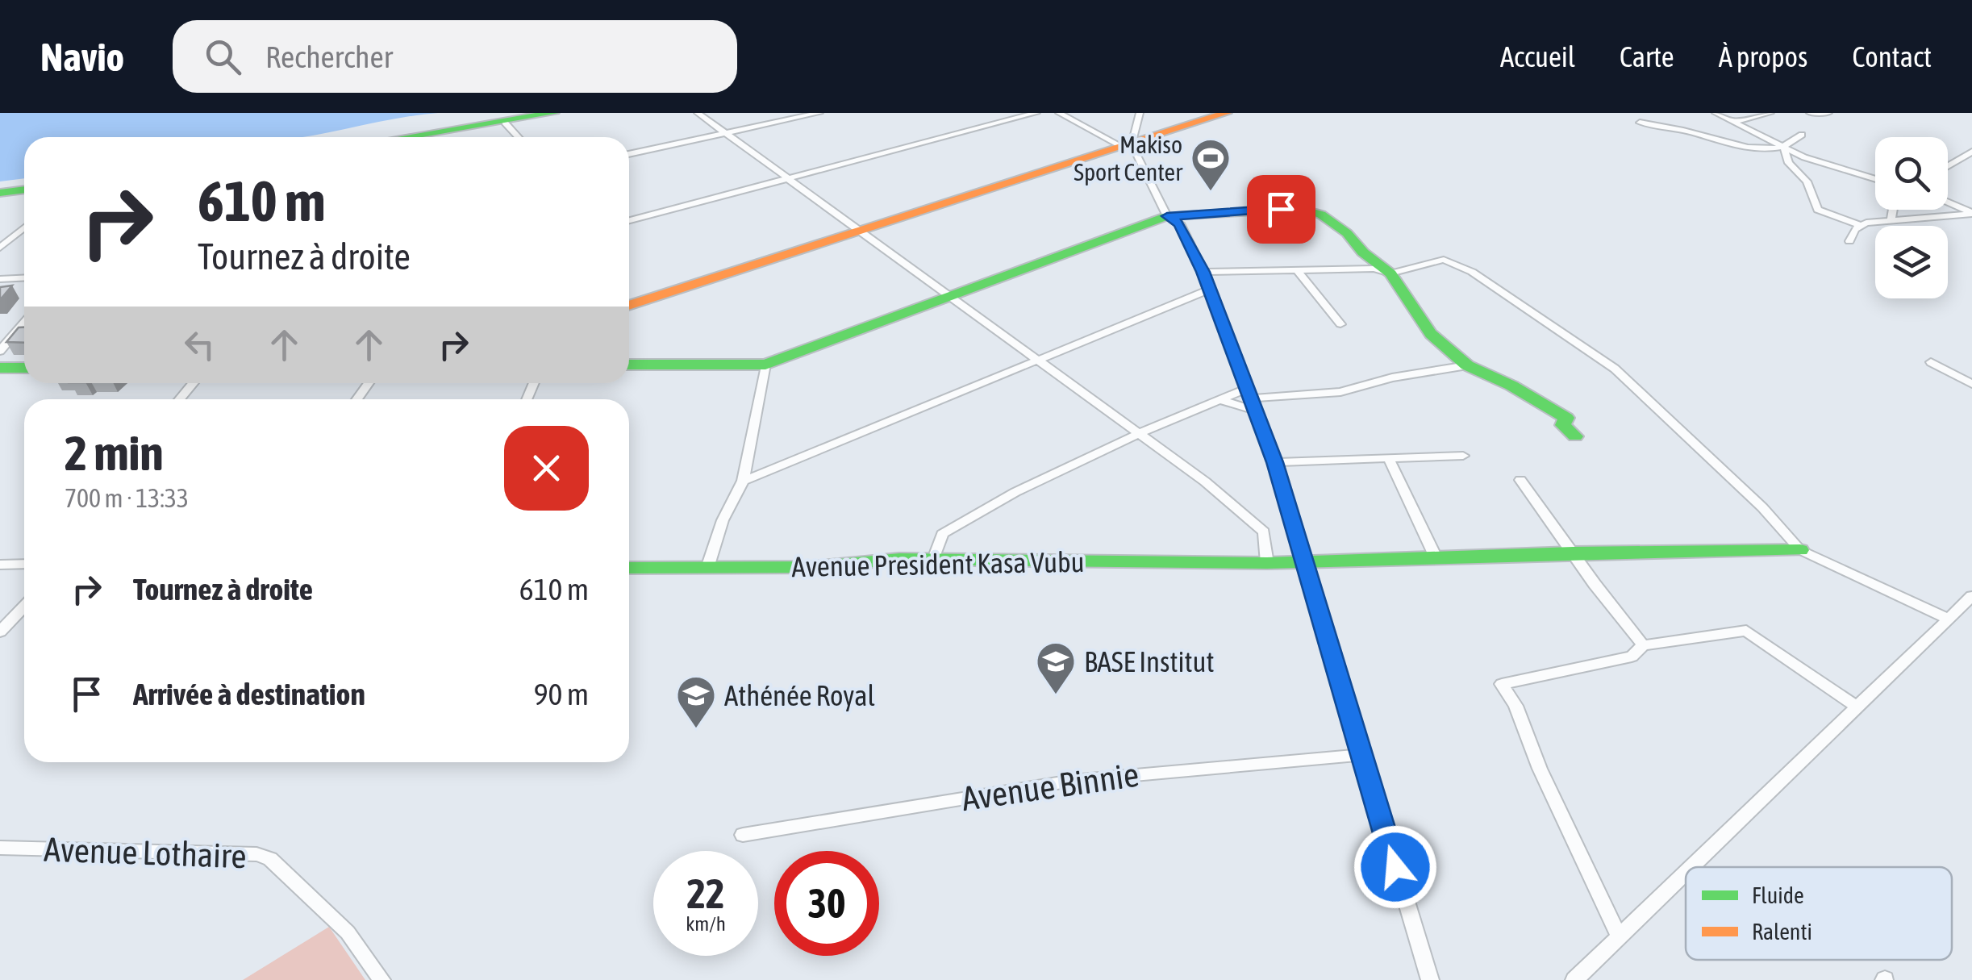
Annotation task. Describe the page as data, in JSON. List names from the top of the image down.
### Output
{
  "streets": {
    "street": ["Avenue President Kasa Vubu", "Avenue Binnie", "Avenue Lothaire"]
  },
  "places": {
    "sports": ["Makiso Sport Center"],
    "school or university": ["BASE Institut", "Athénée Royal"]
  },
  "legend": ["Fluide", "Ralenti"],
  "page": {
    "header": "Navio",
    "search": "Rechercher",
    "nav": [
      "Accueil",
      "Carte",
      "À propos",
      "Contact"
    ],
    "turn": ["610 m", "Tournez à droite"],
    "heading": ["2 min", "700 m · 13:33"],
    "list": [
      {
        "name": "Tournez à droite",
        "value": "610 m"
      },
      {
        "name": "Arrivée à destination",
        "value": "90 m"
      }
    ],
    "speed": "22 km/h",
    "limit": "30"
  }
}
